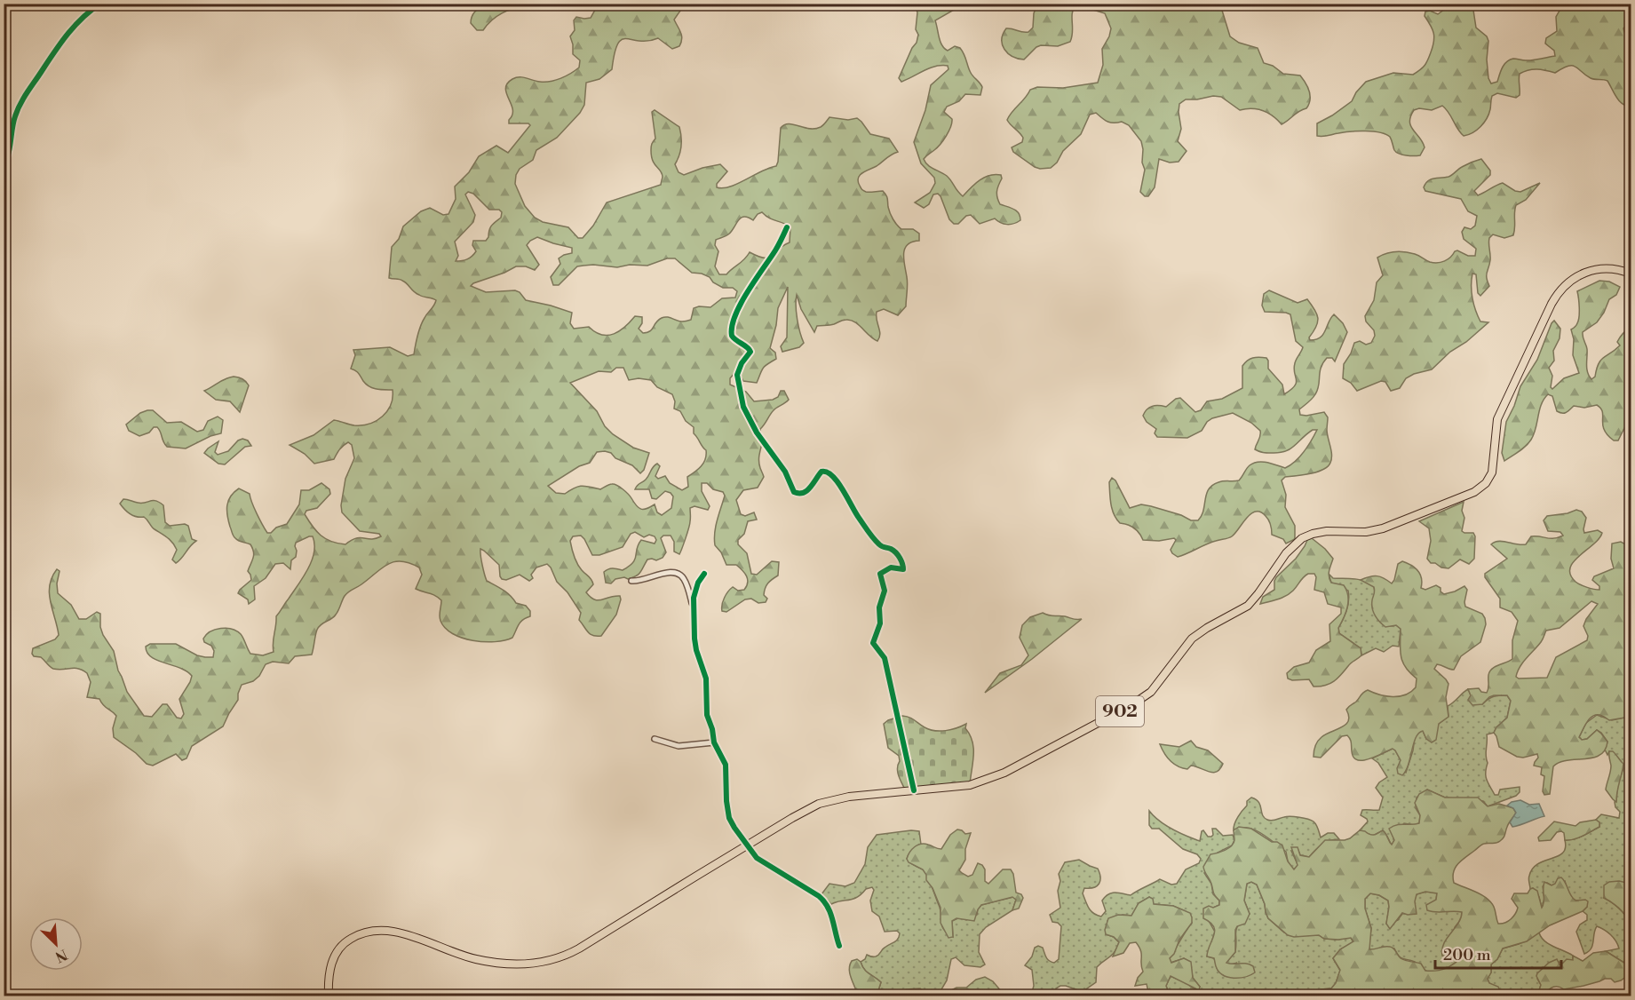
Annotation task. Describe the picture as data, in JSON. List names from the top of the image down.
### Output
{
  "streets": {
    "highway": ["902"]
  },
  "scale_bar": "200 m",
  "north": "bottom right"
}
